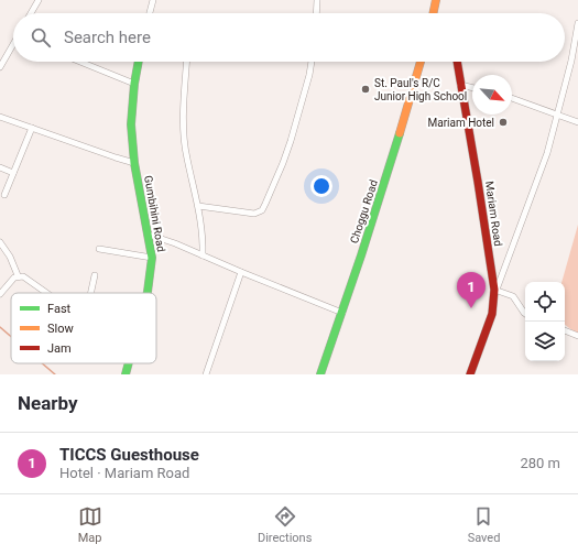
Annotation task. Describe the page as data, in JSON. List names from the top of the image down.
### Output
{
  "streets": {
    "street": ["Choggu Road", "Gumbihini Road", "Mariam Road"]
  },
  "places": ["St. Paul's R/C Junior High School", "Mariam Hotel"],
  "legend": ["Fast", "Slow", "Jam"],
  "north": "bottom right",
  "page": {
    "search": "Search here",
    "pins": "1",
    "heading": "Nearby",
    "list": [
      {
        "mark": "1",
        "name": "TICCS Guesthouse",
        "note": "Hotel · Mariam Road",
        "value": "280 m"
      }
    ],
    "nav": ["Map", "Directions", "Saved"]
  }
}
